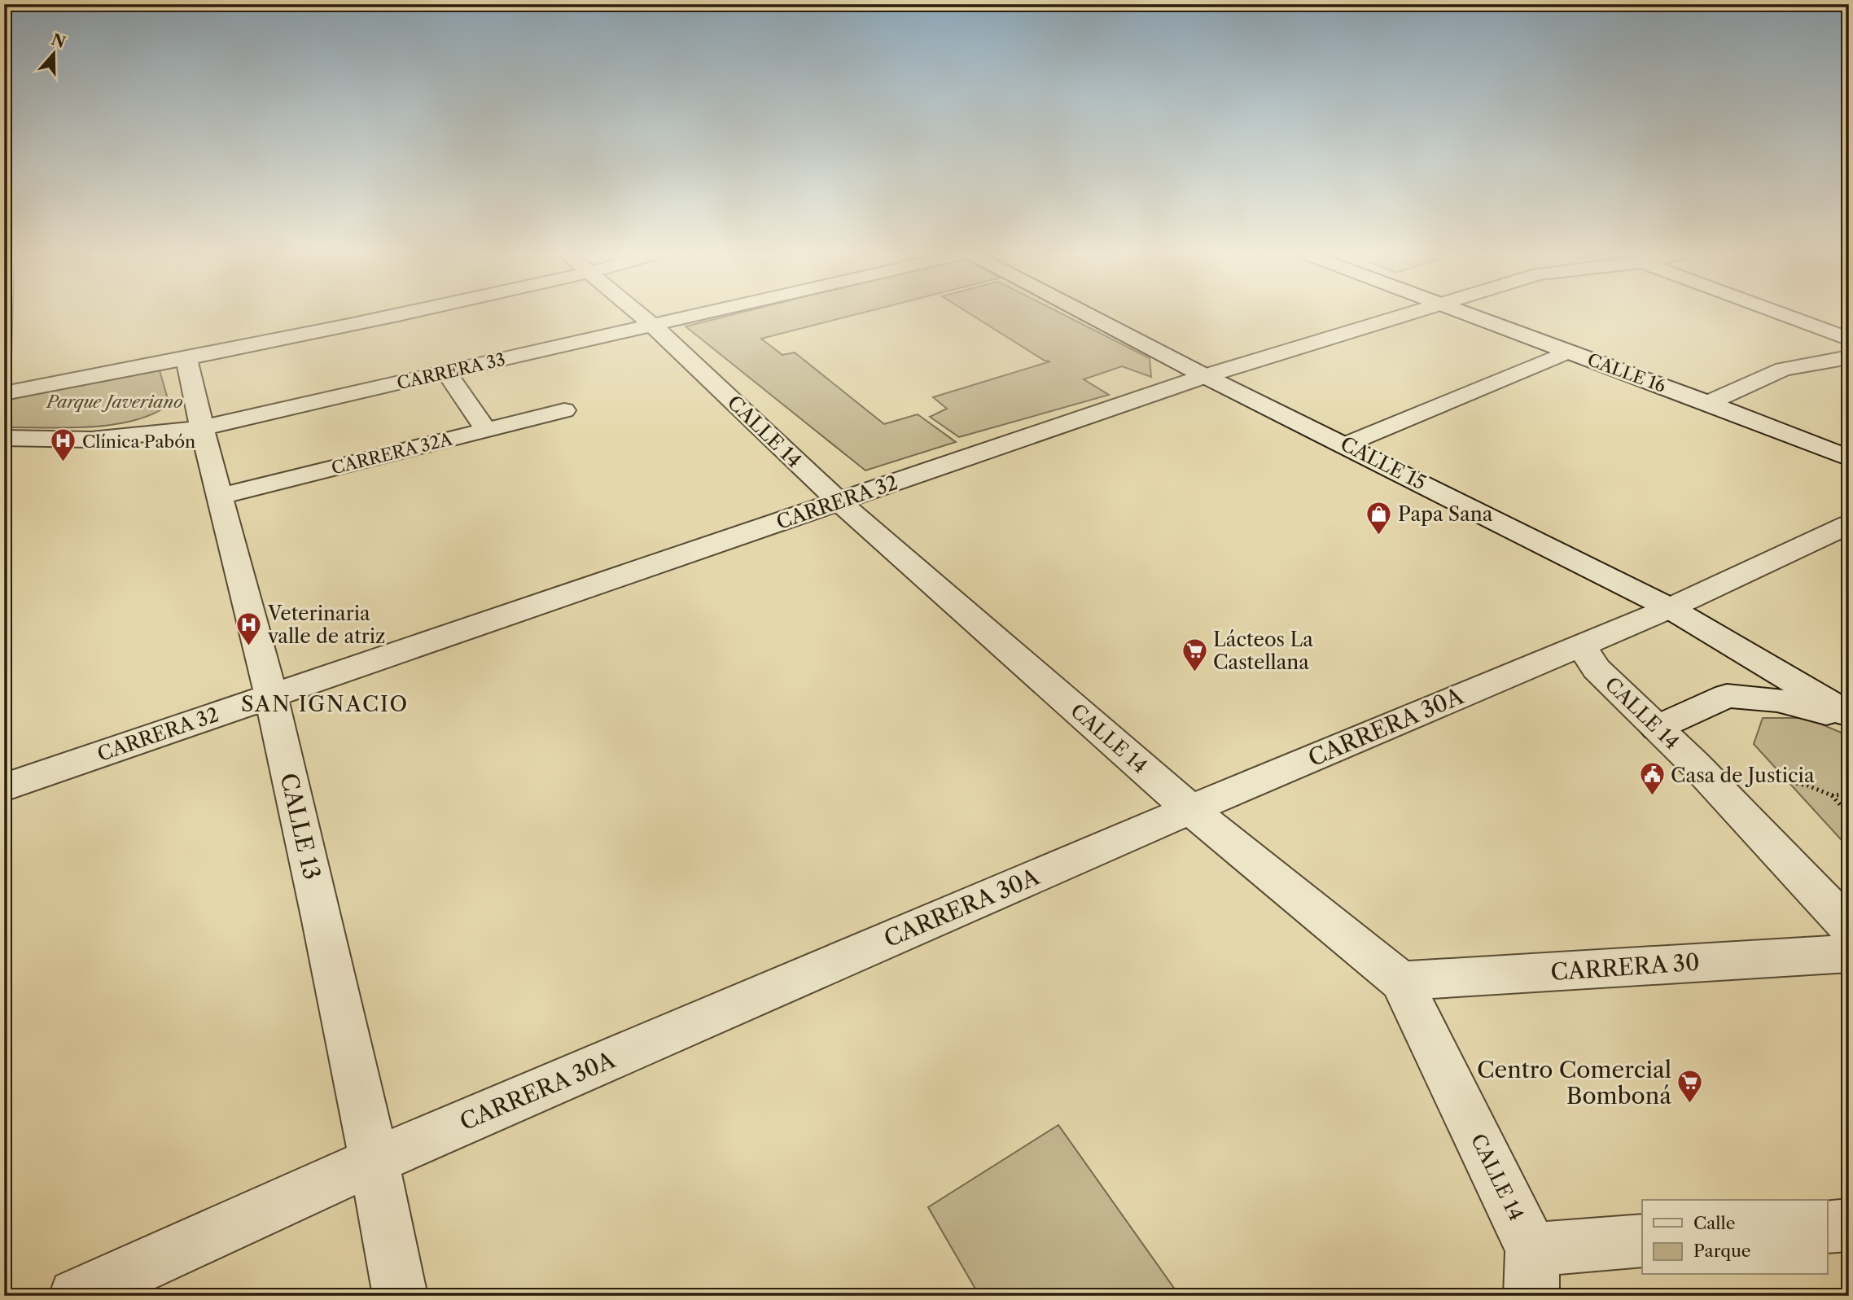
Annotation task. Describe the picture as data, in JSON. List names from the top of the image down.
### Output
{
  "streets": {
    "street": [
      "CARRERA 33",
      "CALLE 16",
      "CALLE 14",
      "CARRERA 32A",
      "CALLE 15",
      "CARRERA 32",
      "CARRERA 30A",
      "CALLE 13",
      "CARRERA 30"
    ]
  },
  "crossings": [
    ["CARRERA 33", "CALLE 14"],
    ["CARRERA 33", "CALLE 13"],
    ["CALLE 14", "CARRERA 32"],
    ["CALLE 14", "CARRERA 30A"],
    ["CALLE 14", "CARRERA 30"],
    ["CARRERA 32A", "CALLE 13"],
    ["CALLE 15", "CARRERA 32"],
    ["CALLE 15", "CARRERA 30A"],
    ["CARRERA 32", "CALLE 13"],
    ["CARRERA 30A", "CALLE 13"]
  ],
  "districts": ["SAN IGNACIO"],
  "parks": ["Parque Javeriano"],
  "places": {
    "hospital": ["Clínica Pabón", "Veterinaria valle de atriz"],
    "shop": ["Papa Sana"],
    "supermarket": ["Lácteos La Castellana", "Centro Comercial Bomboná"],
    "public building": ["Casa de Justicia"]
  },
  "legend": ["Calle", "Parque"],
  "north": "top"
}
